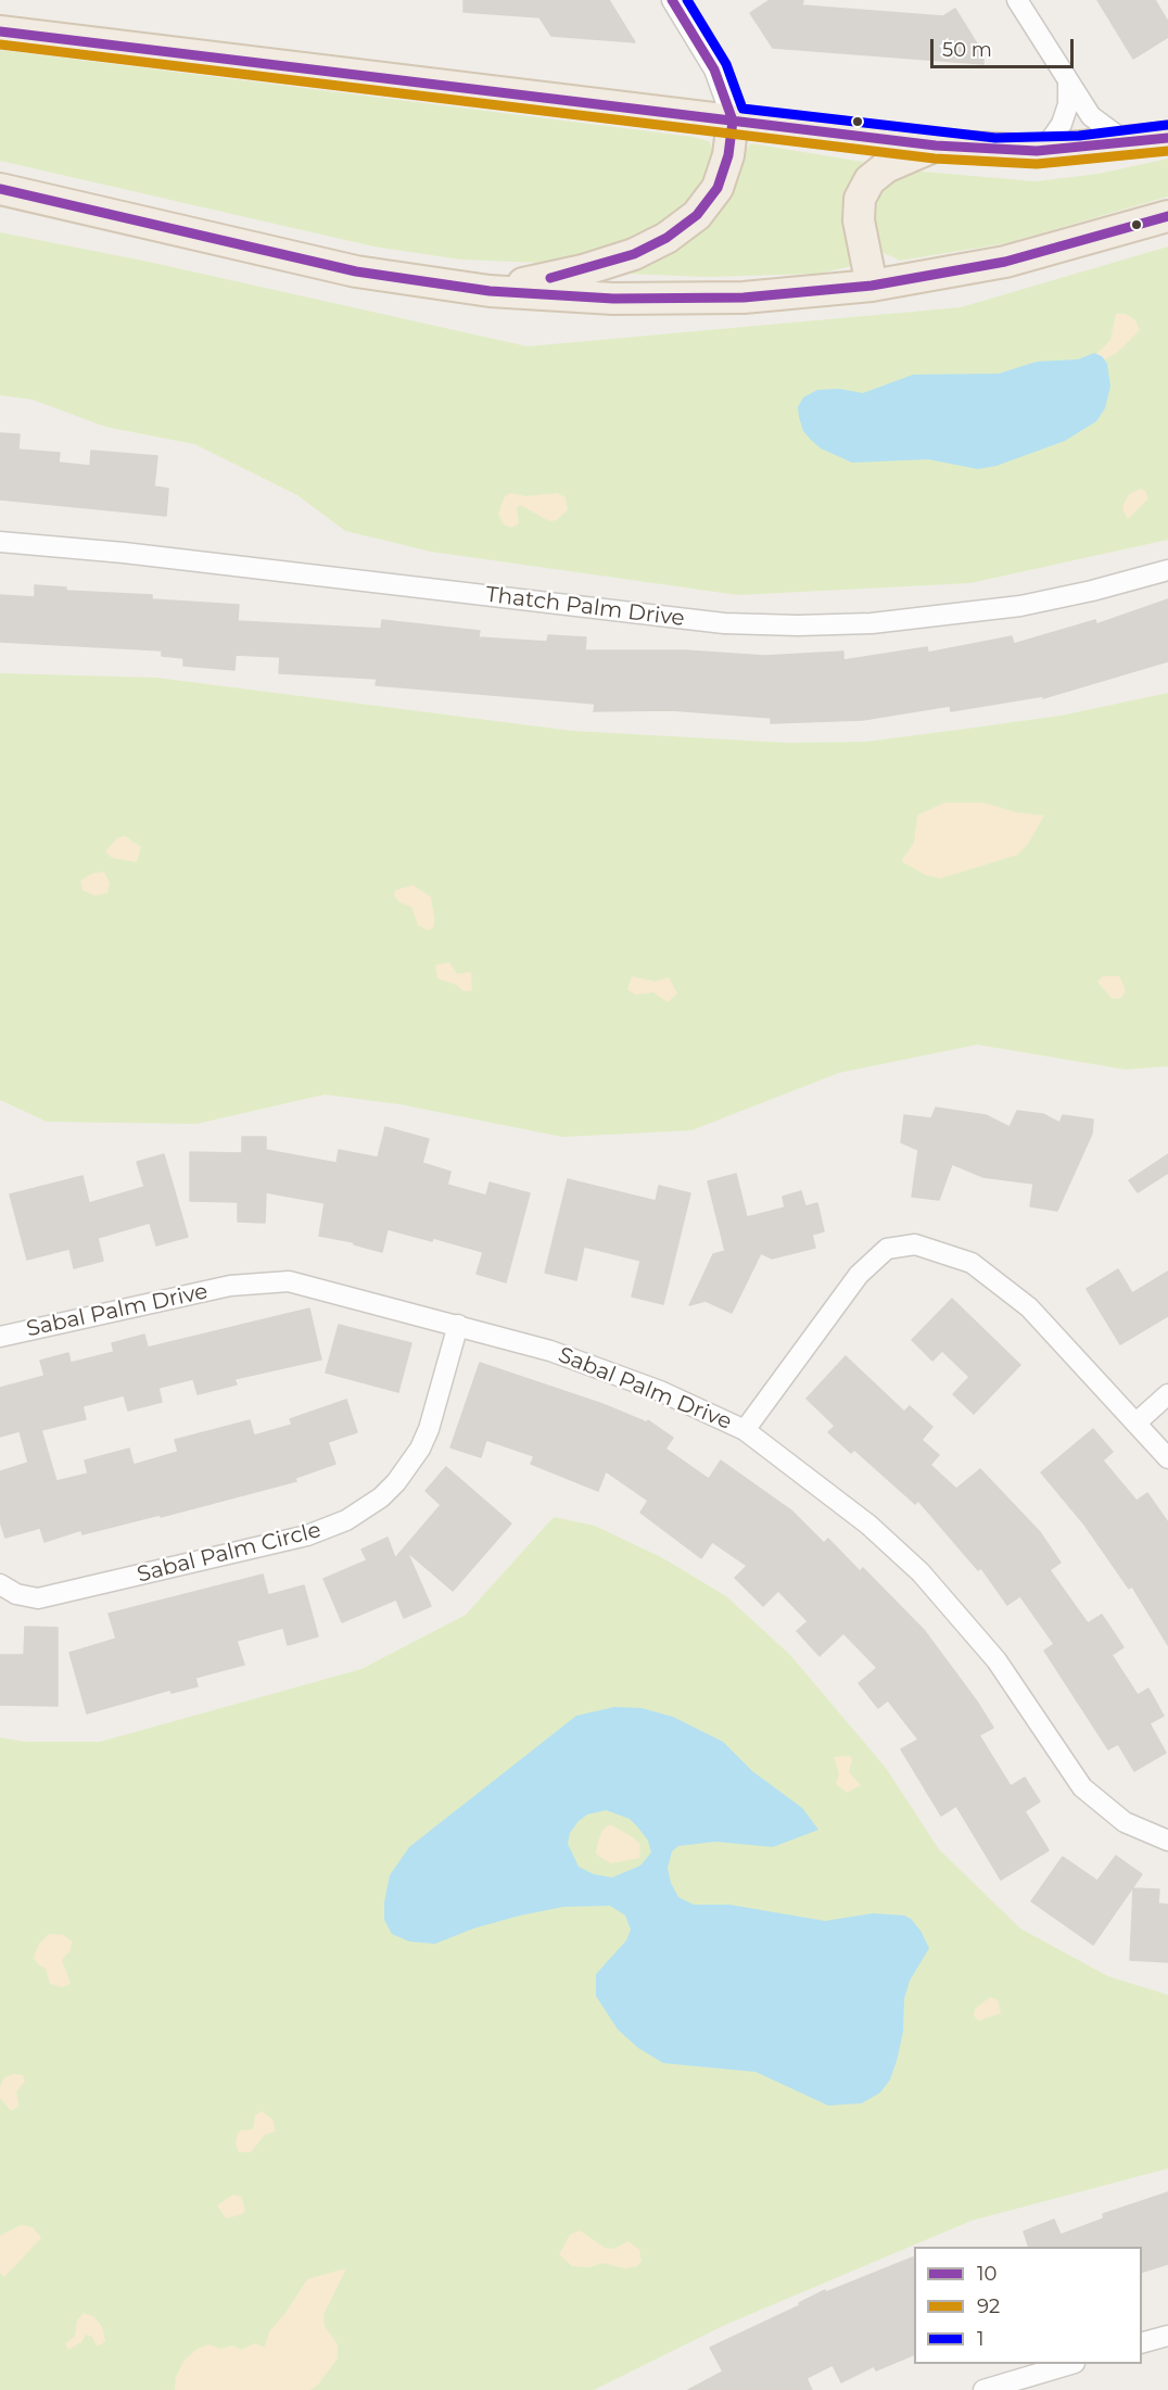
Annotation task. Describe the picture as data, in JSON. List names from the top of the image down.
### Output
{
  "streets": {
    "street": ["Thatch Palm Drive", "Sabal Palm Drive", "Sabal Palm Circle"]
  },
  "crossings": [
    ["Sabal Palm Drive", "Sabal Palm Circle"]
  ],
  "lines": ["transit line 10", "transit line 1", "transit line 92"],
  "legend": ["10", "92", "1"],
  "scale_bar": "50 m"
}
